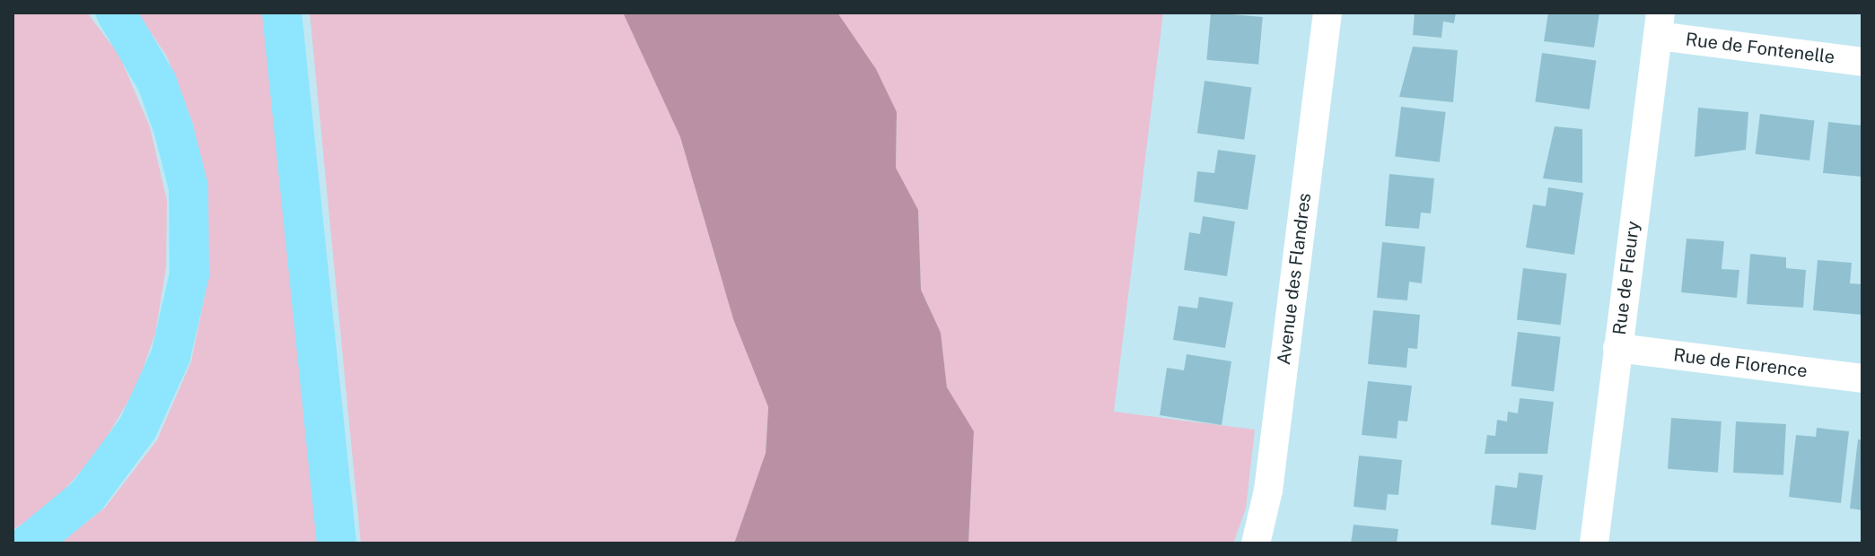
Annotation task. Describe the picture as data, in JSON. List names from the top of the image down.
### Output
{
  "streets": {
    "street": [
      "Rue de Fontenelle",
      "Rue de Fleury",
      "Avenue des Flandres",
      "Rue de Florence"
    ]
  },
  "crossings": [
    ["Rue de Fontenelle", "Rue de Fleury"],
    ["Rue de Fleury", "Rue de Florence"]
  ]
}
